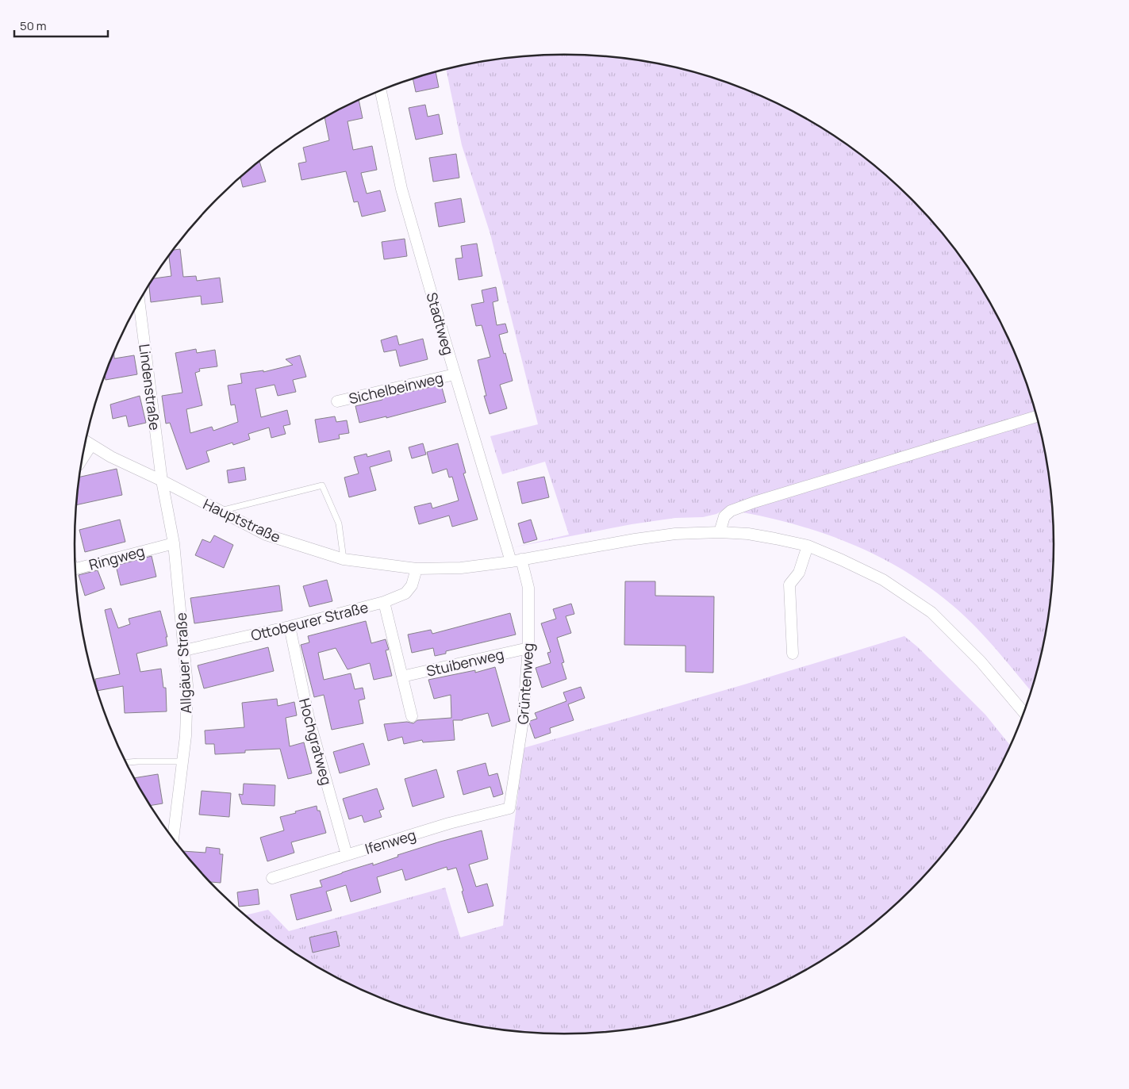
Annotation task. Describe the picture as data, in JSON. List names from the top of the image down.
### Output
{
  "streets": {
    "street": [
      "Stadtweg",
      "Lindenstraße",
      "Sichelbeinweg",
      "Hauptstraße",
      "Ringweg",
      "Ottobeurer Straße",
      "Stuibenweg",
      "Allgäuer Straße",
      "Grüntenweg",
      "Hochgratweg",
      "Ifenweg"
    ]
  },
  "crossings": [
    ["Stadtweg", "Sichelbeinweg"],
    ["Stadtweg", "Hauptstraße"],
    ["Stadtweg", "Grüntenweg"],
    ["Lindenstraße", "Hauptstraße"],
    ["Lindenstraße", "Allgäuer Straße"],
    ["Hauptstraße", "Ottobeurer Straße"],
    ["Hauptstraße", "Allgäuer Straße"],
    ["Hauptstraße", "Grüntenweg"],
    ["Ringweg", "Allgäuer Straße"],
    ["Ottobeurer Straße", "Allgäuer Straße"],
    ["Ottobeurer Straße", "Hochgratweg"],
    ["Stuibenweg", "Grüntenweg"],
    ["Grüntenweg", "Ifenweg"],
    ["Hochgratweg", "Ifenweg"]
  ],
  "scale_bar": "50 m"
}
